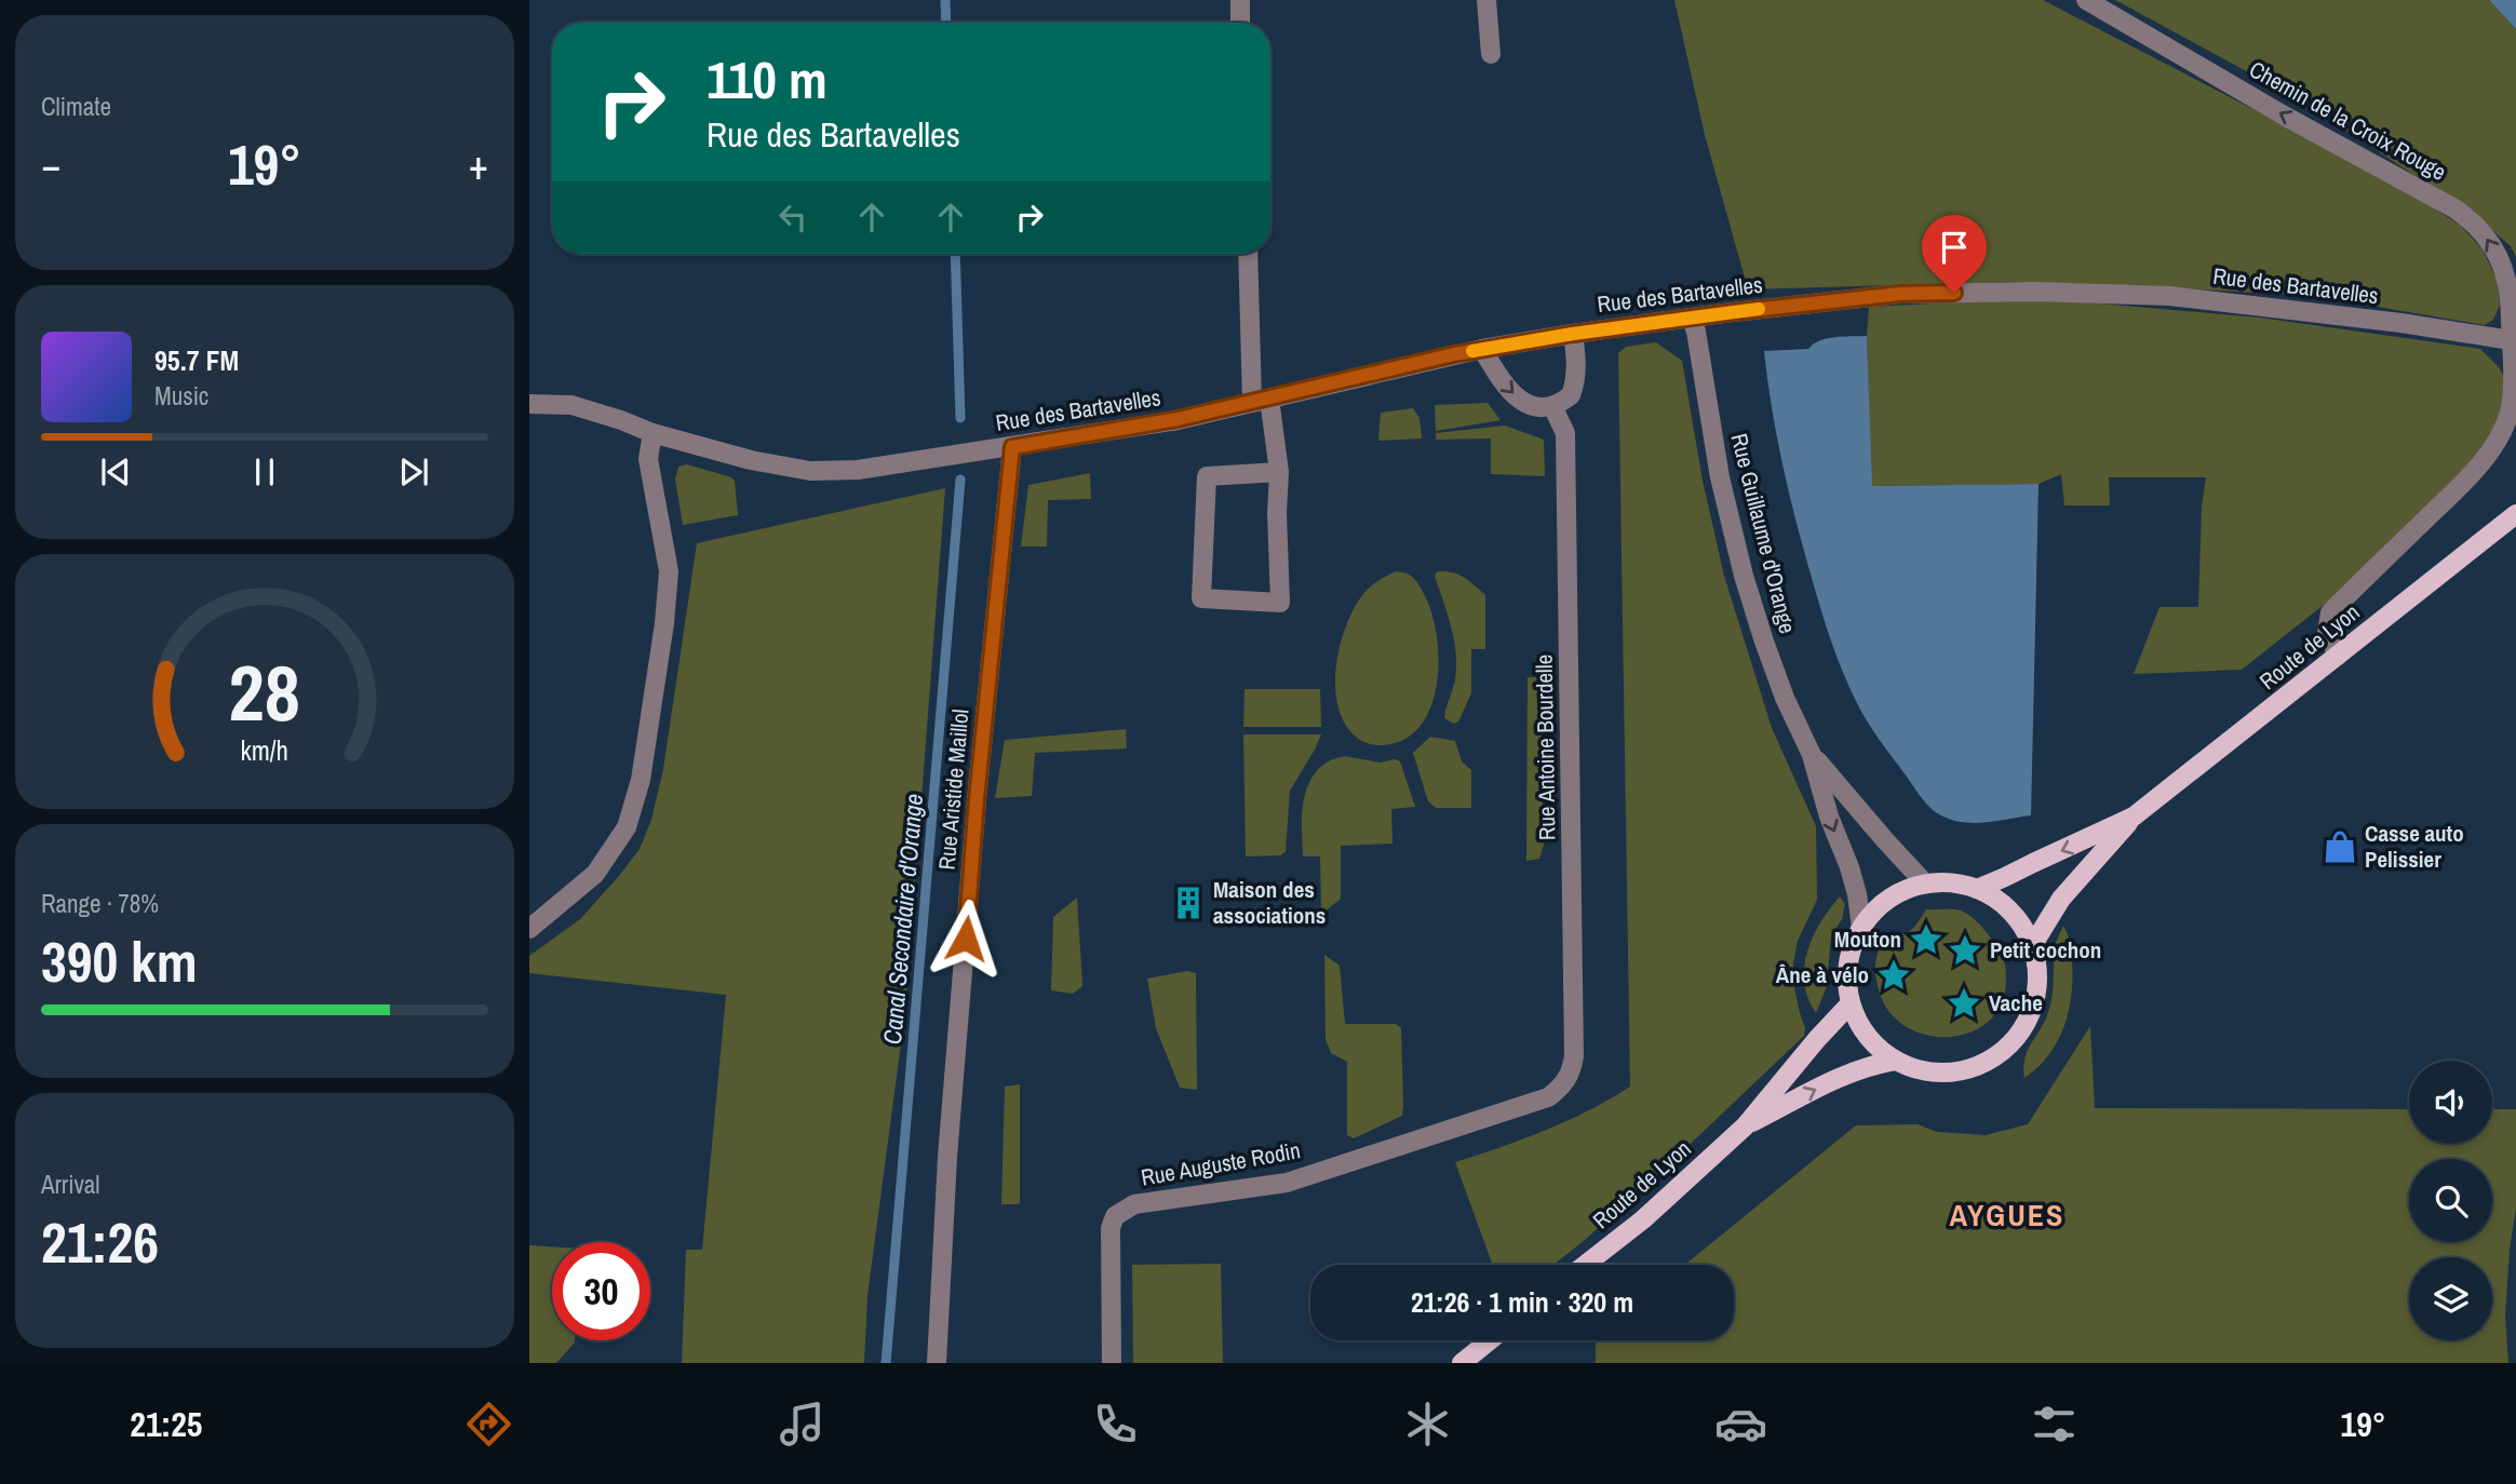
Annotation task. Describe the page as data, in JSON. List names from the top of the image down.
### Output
{
  "streets": {
    "main road": ["Route de Lyon"],
    "street": [
      "Chemin de la Croix Rouge",
      "Rue des Bartavelles",
      "Rue Guillaume d'Orange",
      "Rue Antoine Bourdelle",
      "Rue Aristide Maillol",
      "Rue Auguste Rodin"
    ]
  },
  "crossings": [
    ["Chemin de la Croix Rouge", "Rue des Bartavelles"],
    ["Rue des Bartavelles", "Rue Guillaume d'Orange"],
    ["Rue des Bartavelles", "Rue Aristide Maillol"],
    ["Rue Guillaume d'Orange", "Route de Lyon"],
    ["Rue Antoine Bourdelle", "Rue Auguste Rodin"]
  ],
  "one_way": ["Chemin de la Croix Rouge"],
  "districts": ["AYGUES"],
  "water": ["Canal Secondaire d'Orange"],
  "places": {
    "shop": ["Casse auto Pelissier"],
    "building": ["Maison des associations"],
    "place": [
      "Mouton",
      "Petit cochon",
      "Âne à vélo",
      "Vache"
    ]
  },
  "page": {
    "tile": [
      "Climate",
      ["Range · 78%", "390 km"],
      ["Arrival", "21:26"]
    ],
    "turn": ["110 m", "Rue des Bartavelles"],
    "heat": ["−", "19°", "+"],
    "song": ["95.7 FM", "Music"],
    "limit": "30",
    "trip": "21:26 · 1 min · 320 m",
    "tabs": ["21:25", "19°"],
    "gauge": ["28", "km/h"]
  }
}
